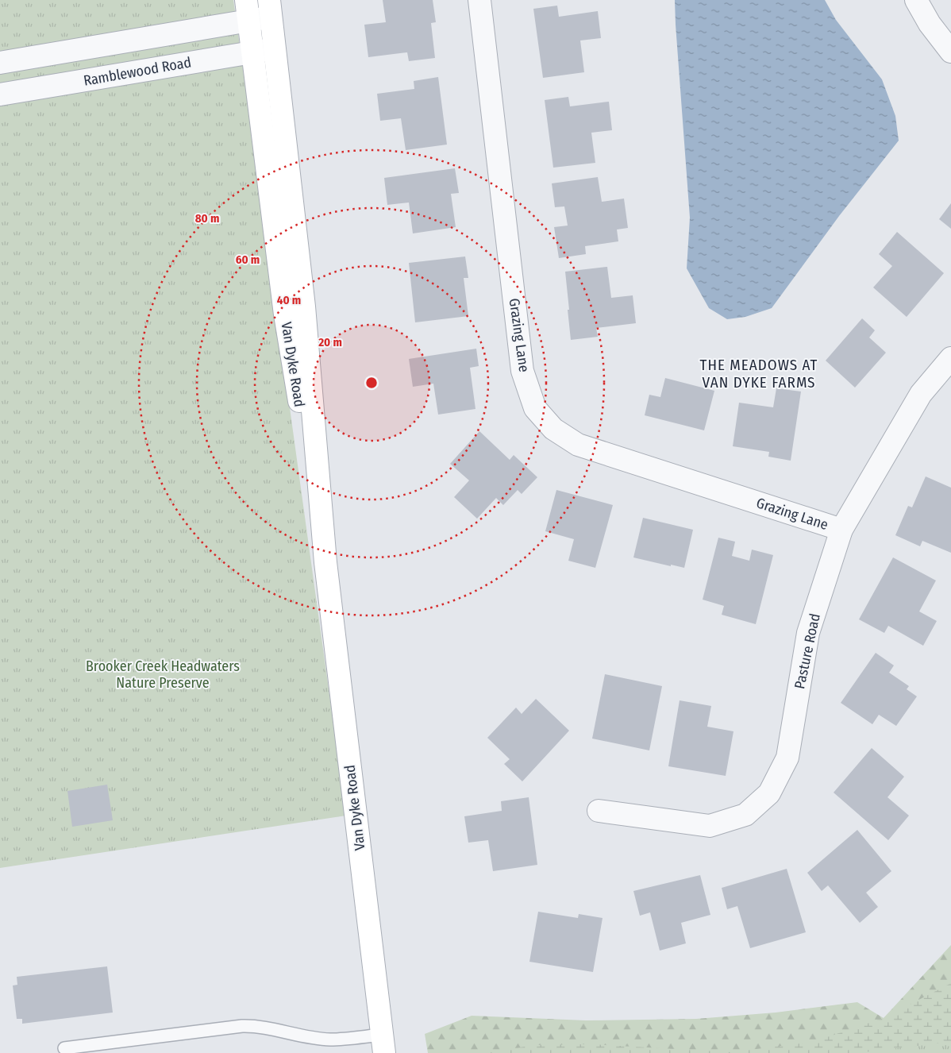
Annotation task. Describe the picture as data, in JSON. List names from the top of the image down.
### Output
{
  "streets": {
    "main road": ["Van Dyke Road"],
    "street": ["Ramblewood Road", "Grazing Lane", "Pasture Road"]
  },
  "crossings": [
    ["Ramblewood Road", "Van Dyke Road"],
    ["Grazing Lane", "Pasture Road"]
  ],
  "districts": ["THE MEADOWS AT VAN DYKE FARMS"],
  "parks": ["Brooker Creek Headwaters Nature Preserve"],
  "rings": [
    "80 m",
    "60 m",
    "40 m",
    "20 m"
  ]
}
